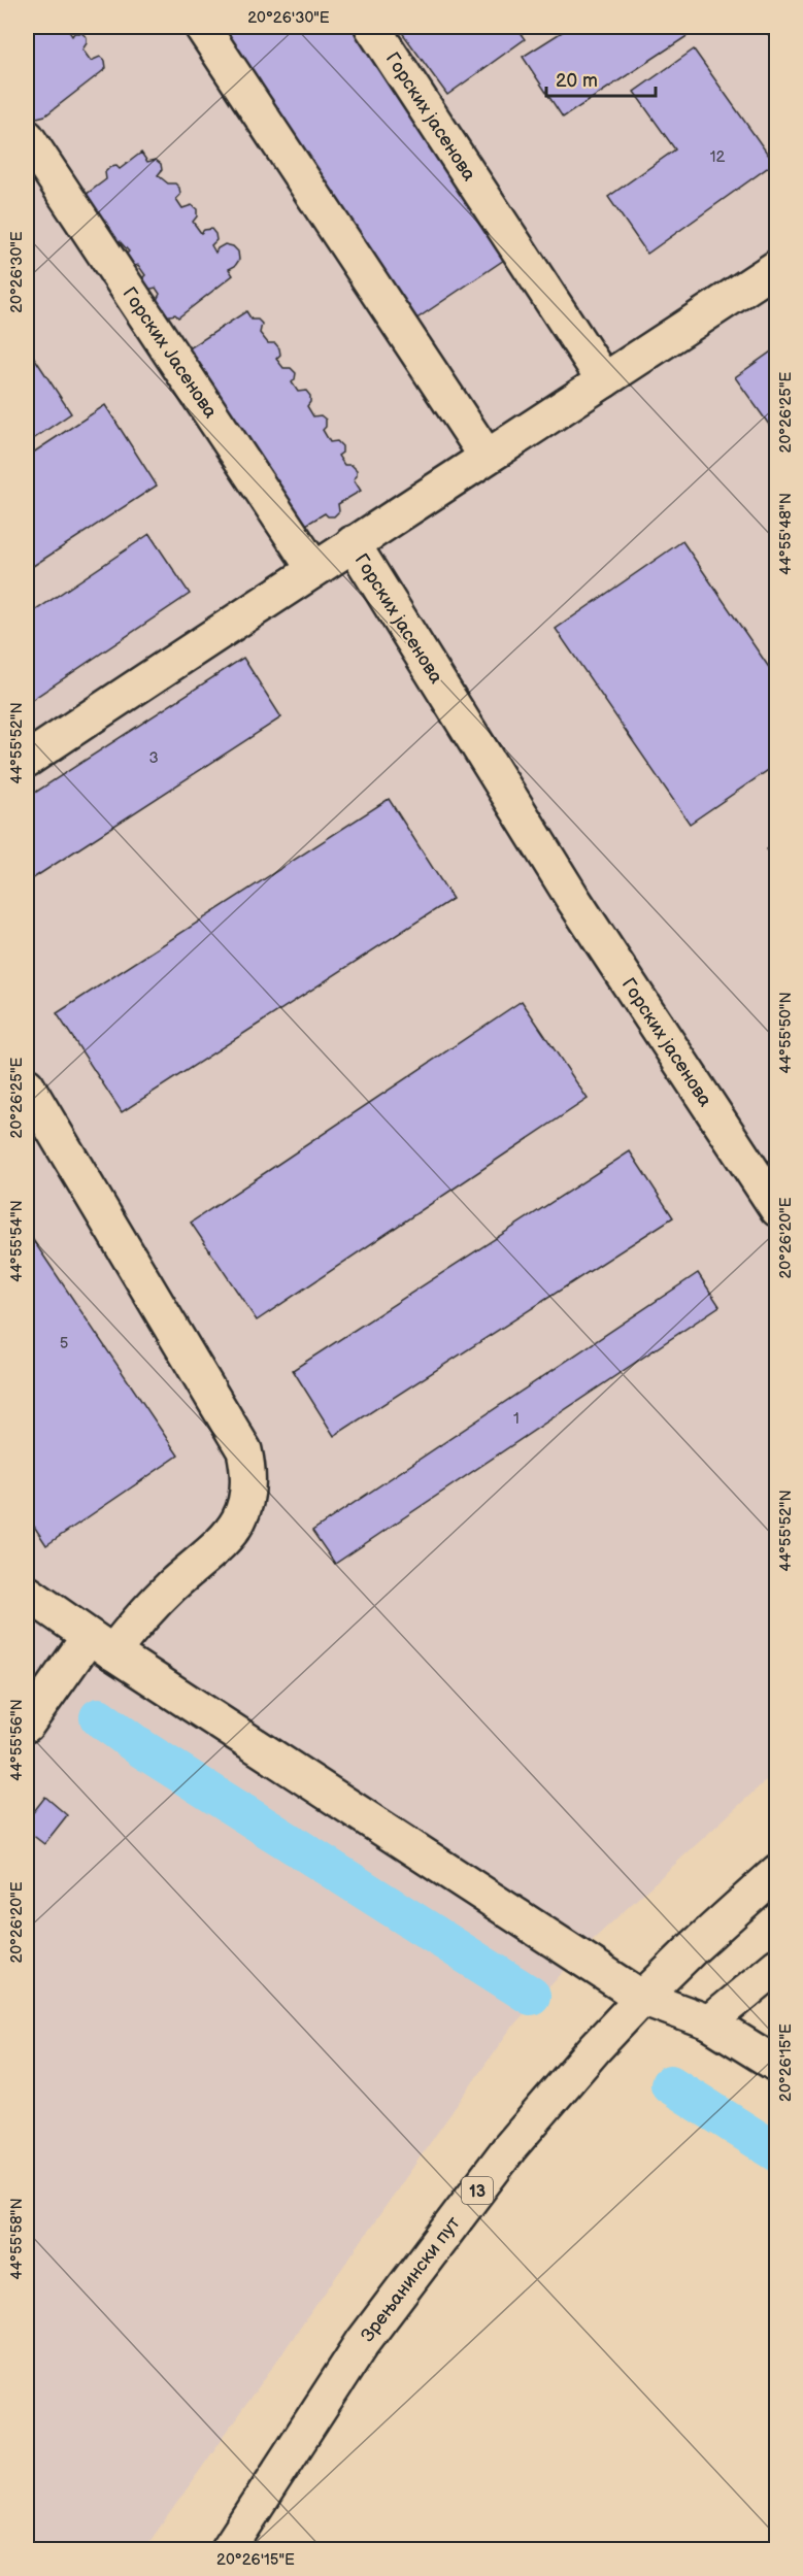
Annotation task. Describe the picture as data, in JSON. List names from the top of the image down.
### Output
{
  "streets": {
    "main road": [
      "Горских јасенова",
      "Горских Јасенова",
      "13",
      "Зрењанински пут"
    ]
  },
  "house_numbers": [
    "12",
    "3",
    "5",
    "1"
  ],
  "scale_bar": "20 m",
  "coordinates": [
    "20°26'30\"E",
    "20°26'25\"E",
    "44°55'48\"N",
    "44°55'52\"N",
    "44°55'50\"N",
    "20°26'20\"E",
    "44°55'54\"N",
    "44°55'56\"N",
    "20°26'15\"E",
    "44°55'58\"N"
  ]
}
